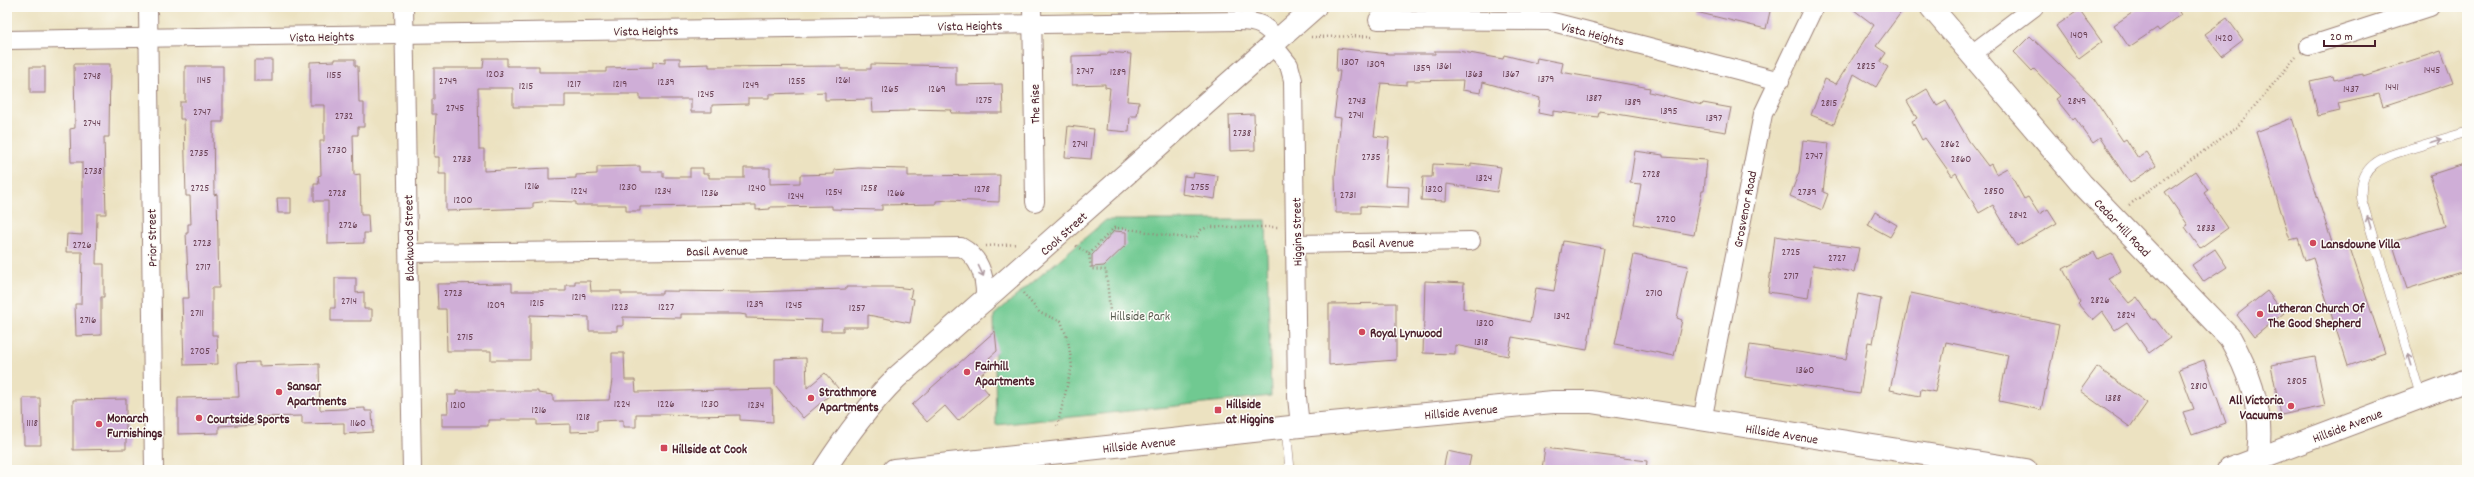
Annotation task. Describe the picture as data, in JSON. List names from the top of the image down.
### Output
{
  "streets": {
    "main road": ["Cedar Hill Road", "Cook Street", "Hillside Avenue"],
    "street": [
      "Vista Heights",
      "The Rise",
      "Grosvenor Road",
      "Higgins Street",
      "Prior Street",
      "Blackwood Street",
      "Basil Avenue"
    ]
  },
  "crossings": [
    ["Vista Heights", "The Rise"],
    ["Vista Heights", "Grosvenor Road"],
    ["Vista Heights", "Higgins Street"],
    ["Vista Heights", "Cook Street"],
    ["Vista Heights", "Prior Street"],
    ["Vista Heights", "Blackwood Street"],
    ["Grosvenor Road", "Hillside Avenue"],
    ["Cedar Hill Road", "Hillside Avenue"],
    ["Higgins Street", "Cook Street"],
    ["Higgins Street", "Basil Avenue"],
    ["Higgins Street", "Hillside Avenue"],
    ["Blackwood Street", "Basil Avenue"]
  ],
  "parks": ["Hillside Park"],
  "places": {
    "other": [
      "Lansdowne Villa",
      "Lutheran Church Of The Good Shepherd",
      "Royal Lynwood",
      "Fairhill Apartments",
      "Sansar Apartments",
      "Strathmore Apartments",
      "All Victoria Vacuums",
      "Courtside Sports",
      "Monarch Furnishings"
    ],
    "transit": ["Hillside at Higgins", "Hillside at Cook"]
  },
  "house_numbers": [
    "1409",
    "1420",
    "1307",
    "1309",
    "1361",
    "2825",
    "1359",
    "1445",
    "2747",
    "1289",
    "1203",
    "1363",
    "1367",
    "1155",
    "2748",
    "1379",
    "1145",
    "1261",
    "2749",
    "1255",
    "1239",
    "1217",
    "1219",
    "1249",
    "1215",
    "1441",
    "1265",
    "1269",
    "1437",
    "1245",
    "1387",
    "1275",
    "2743",
    "2849",
    "1389",
    "2815",
    "2745",
    "1395",
    "2747",
    "2741",
    "2732",
    "1397",
    "2744",
    "2738",
    "2741",
    "2862",
    "2730",
    "2735",
    "2747",
    "2735",
    "2733",
    "2860",
    "2738",
    "2728",
    "1324",
    "1216",
    "1230",
    "2755",
    "2725",
    "1240",
    "1258",
    "1278",
    "1320",
    "1224",
    "1234",
    "2850",
    "1254",
    "2739",
    "2728",
    "1236",
    "1266",
    "2731",
    "1244",
    "1200",
    "2842",
    "2720",
    "2726",
    "2833",
    "2723",
    "2726",
    "2725",
    "2727",
    "2717",
    "2717",
    "2723",
    "2710",
    "1219",
    "2826",
    "2714",
    "1215",
    "1239",
    "1209",
    "1245",
    "1223",
    "1227",
    "1257",
    "2711",
    "2824",
    "1342",
    "2716",
    "1320",
    "2715",
    "1318",
    "2705",
    "1360",
    "2805",
    "2810",
    "1388",
    "1224",
    "1226",
    "1230",
    "1210",
    "1234",
    "1216",
    "1218",
    "1118",
    "1160"
  ],
  "scale_bar": "20 m"
}
